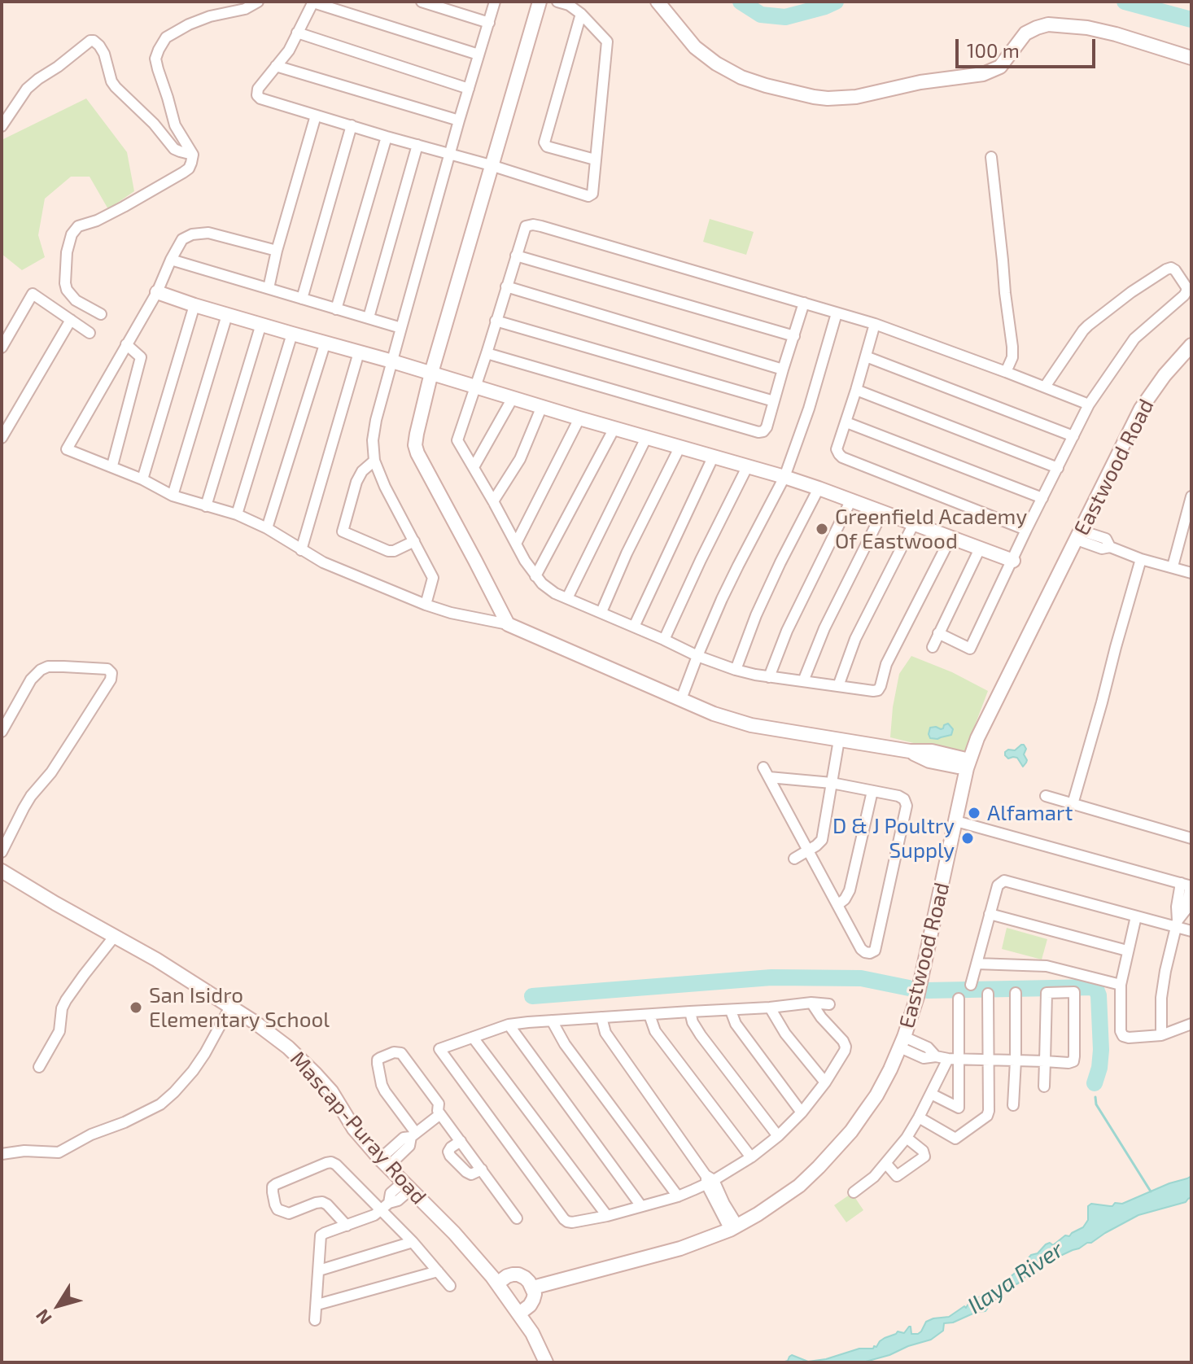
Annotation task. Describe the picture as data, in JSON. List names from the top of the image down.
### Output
{
  "streets": {
    "street": ["Eastwood Road", "Mascap-Puray Road"]
  },
  "water": ["Ilaya River"],
  "places": [
    "Greenfield Academy Of Eastwood",
    "Alfamart",
    "D & J Poultry Supply",
    "San Isidro Elementary School"
  ],
  "scale_bar": "100 m",
  "north": "bottom left"
}
